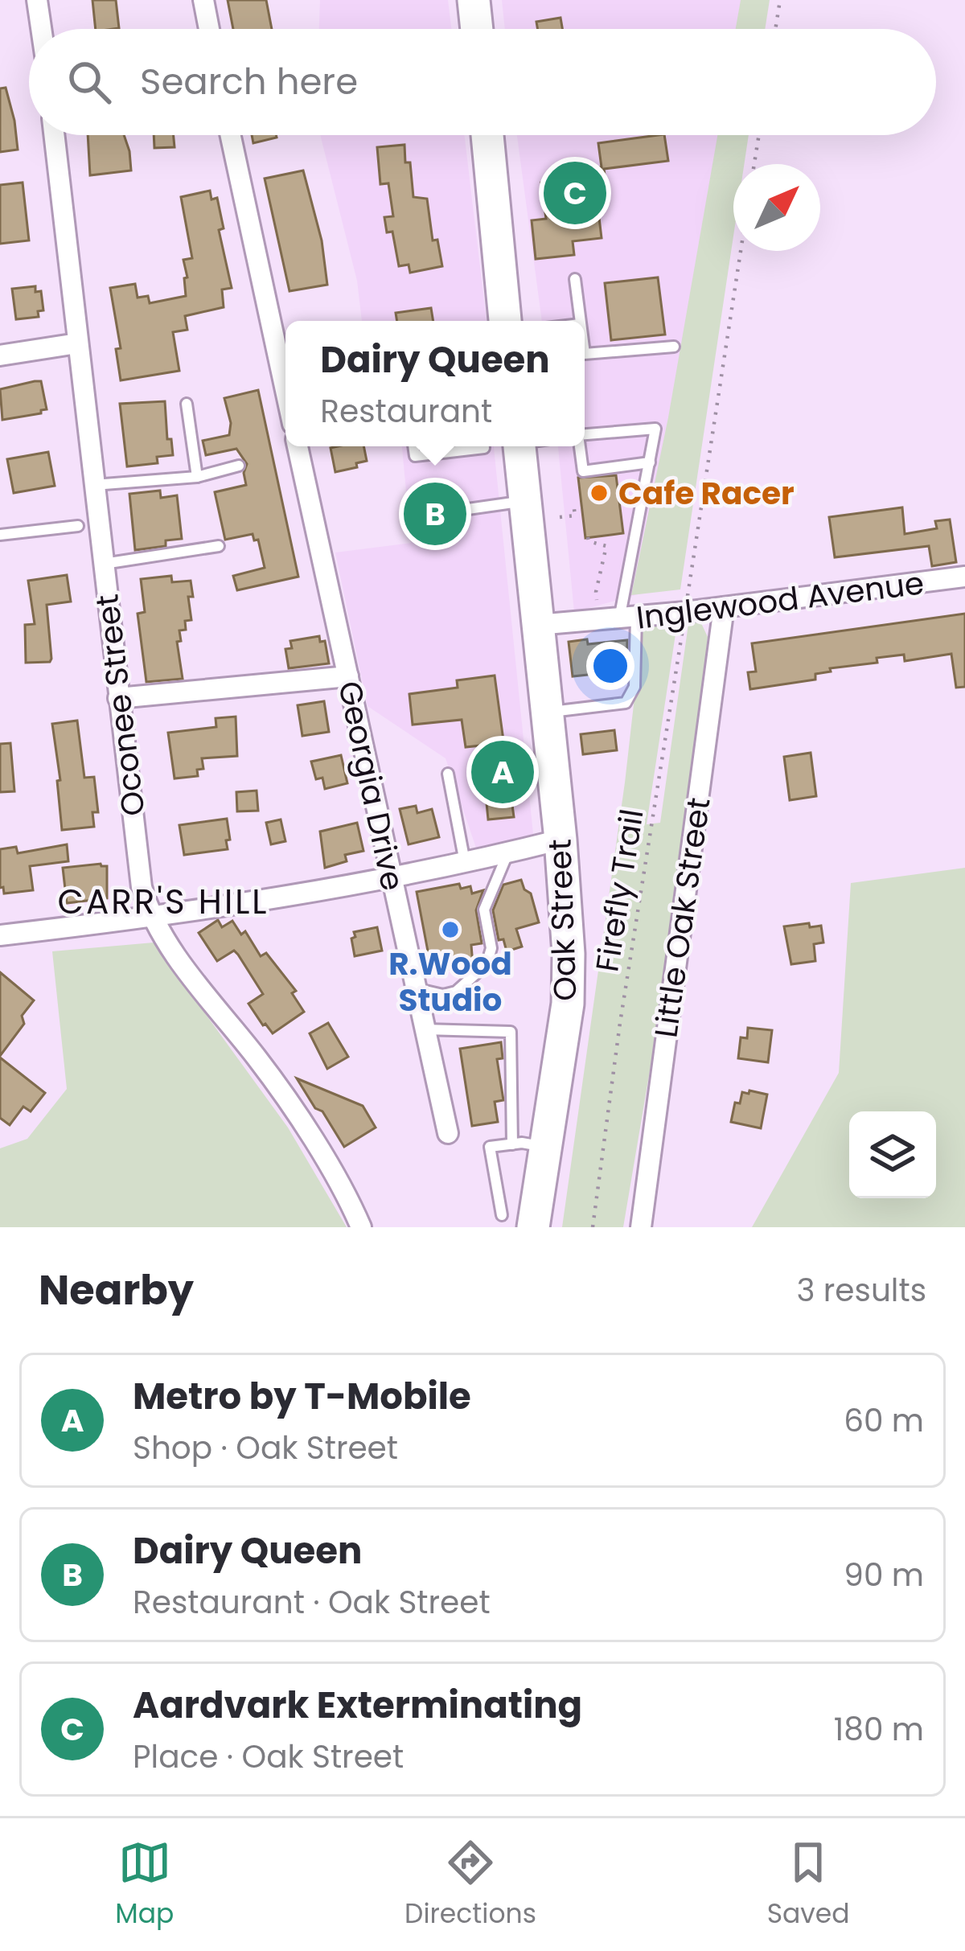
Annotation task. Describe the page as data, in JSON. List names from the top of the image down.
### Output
{
  "streets": {
    "main road": ["Oak Street"],
    "street": [
      "Inglewood Avenue",
      "Oconee Street",
      "Georgia Drive",
      "Little Oak Street"
    ],
    "path": ["Firefly Trail"]
  },
  "crossings": [
    ["Inglewood Avenue", "Little Oak Street"],
    ["Inglewood Avenue", "Oak Street"]
  ],
  "districts": ["CARR'S HILL"],
  "places": ["Cafe Racer", "R.Wood Studio"],
  "north": "top right",
  "page": {
    "search": "Search here",
    "pins": ["C", "B", "A"],
    "popup": ["Dairy Queen", "Restaurant"],
    "heading": ["Nearby", "3 results"],
    "list": [
      {
        "mark": "A",
        "name": "Metro by T-Mobile",
        "note": "Shop · Oak Street",
        "value": "60 m"
      },
      {
        "mark": "B",
        "name": "Dairy Queen",
        "note": "Restaurant · Oak Street",
        "value": "90 m"
      },
      {
        "mark": "C",
        "name": "Aardvark Exterminating",
        "note": "Place · Oak Street",
        "value": "180 m"
      }
    ],
    "nav": ["Map", "Directions", "Saved"]
  }
}
